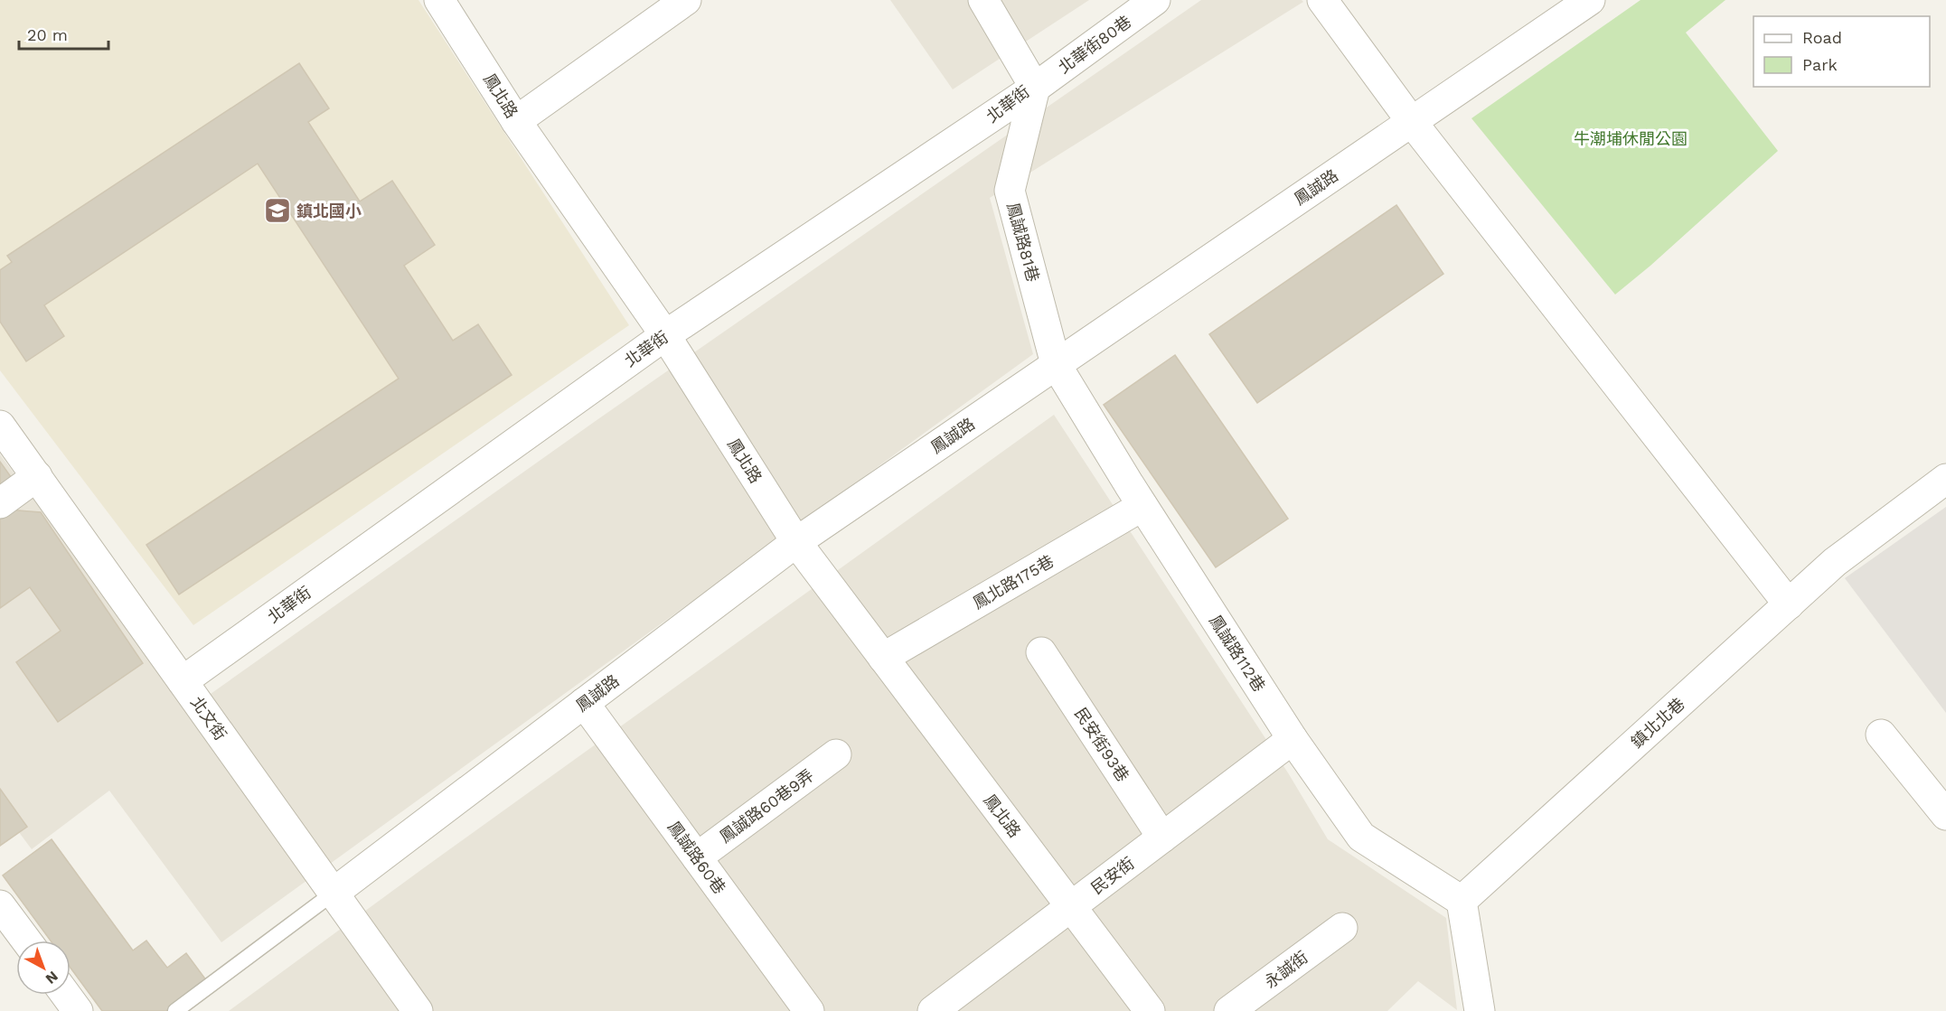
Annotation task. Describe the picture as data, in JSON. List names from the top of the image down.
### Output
{
  "streets": {
    "street": [
      "北華街80巷",
      "鳳北路",
      "北華街",
      "鳳誠路",
      "鳳誠路81巷",
      "鳳北路175巷",
      "鳳誠路112巷",
      "北文街",
      "鎮北北巷",
      "民安街93巷",
      "鳳誠路60巷9弄",
      "鳳誠路60巷",
      "民安街",
      "永誠街"
    ]
  },
  "crossings": [
    ["北華街80巷", "北華街"],
    ["北華街80巷", "鳳誠路81巷"],
    ["鳳北路", "北華街"],
    ["鳳北路", "鳳誠路"],
    ["鳳北路", "鳳北路175巷"],
    ["鳳北路", "民安街"],
    ["北華街", "鳳誠路81巷"],
    ["北華街", "北文街"],
    ["鳳誠路", "鳳誠路81巷"],
    ["鳳誠路", "鳳誠路112巷"],
    ["鳳誠路", "北文街"],
    ["鳳誠路", "鳳誠路60巷"],
    ["鳳誠路81巷", "鳳誠路112巷"],
    ["鳳北路175巷", "鳳誠路112巷"],
    ["鳳誠路112巷", "鎮北北巷"],
    ["鳳誠路112巷", "民安街"],
    ["民安街93巷", "民安街"],
    ["鳳誠路60巷9弄", "鳳誠路60巷"]
  ],
  "parks": ["牛潮埔休閒公園"],
  "places": {
    "school or university": ["鎮北國小"]
  },
  "legend": ["Road", "Park"],
  "scale_bar": "20 m",
  "north": "bottom right"
}
